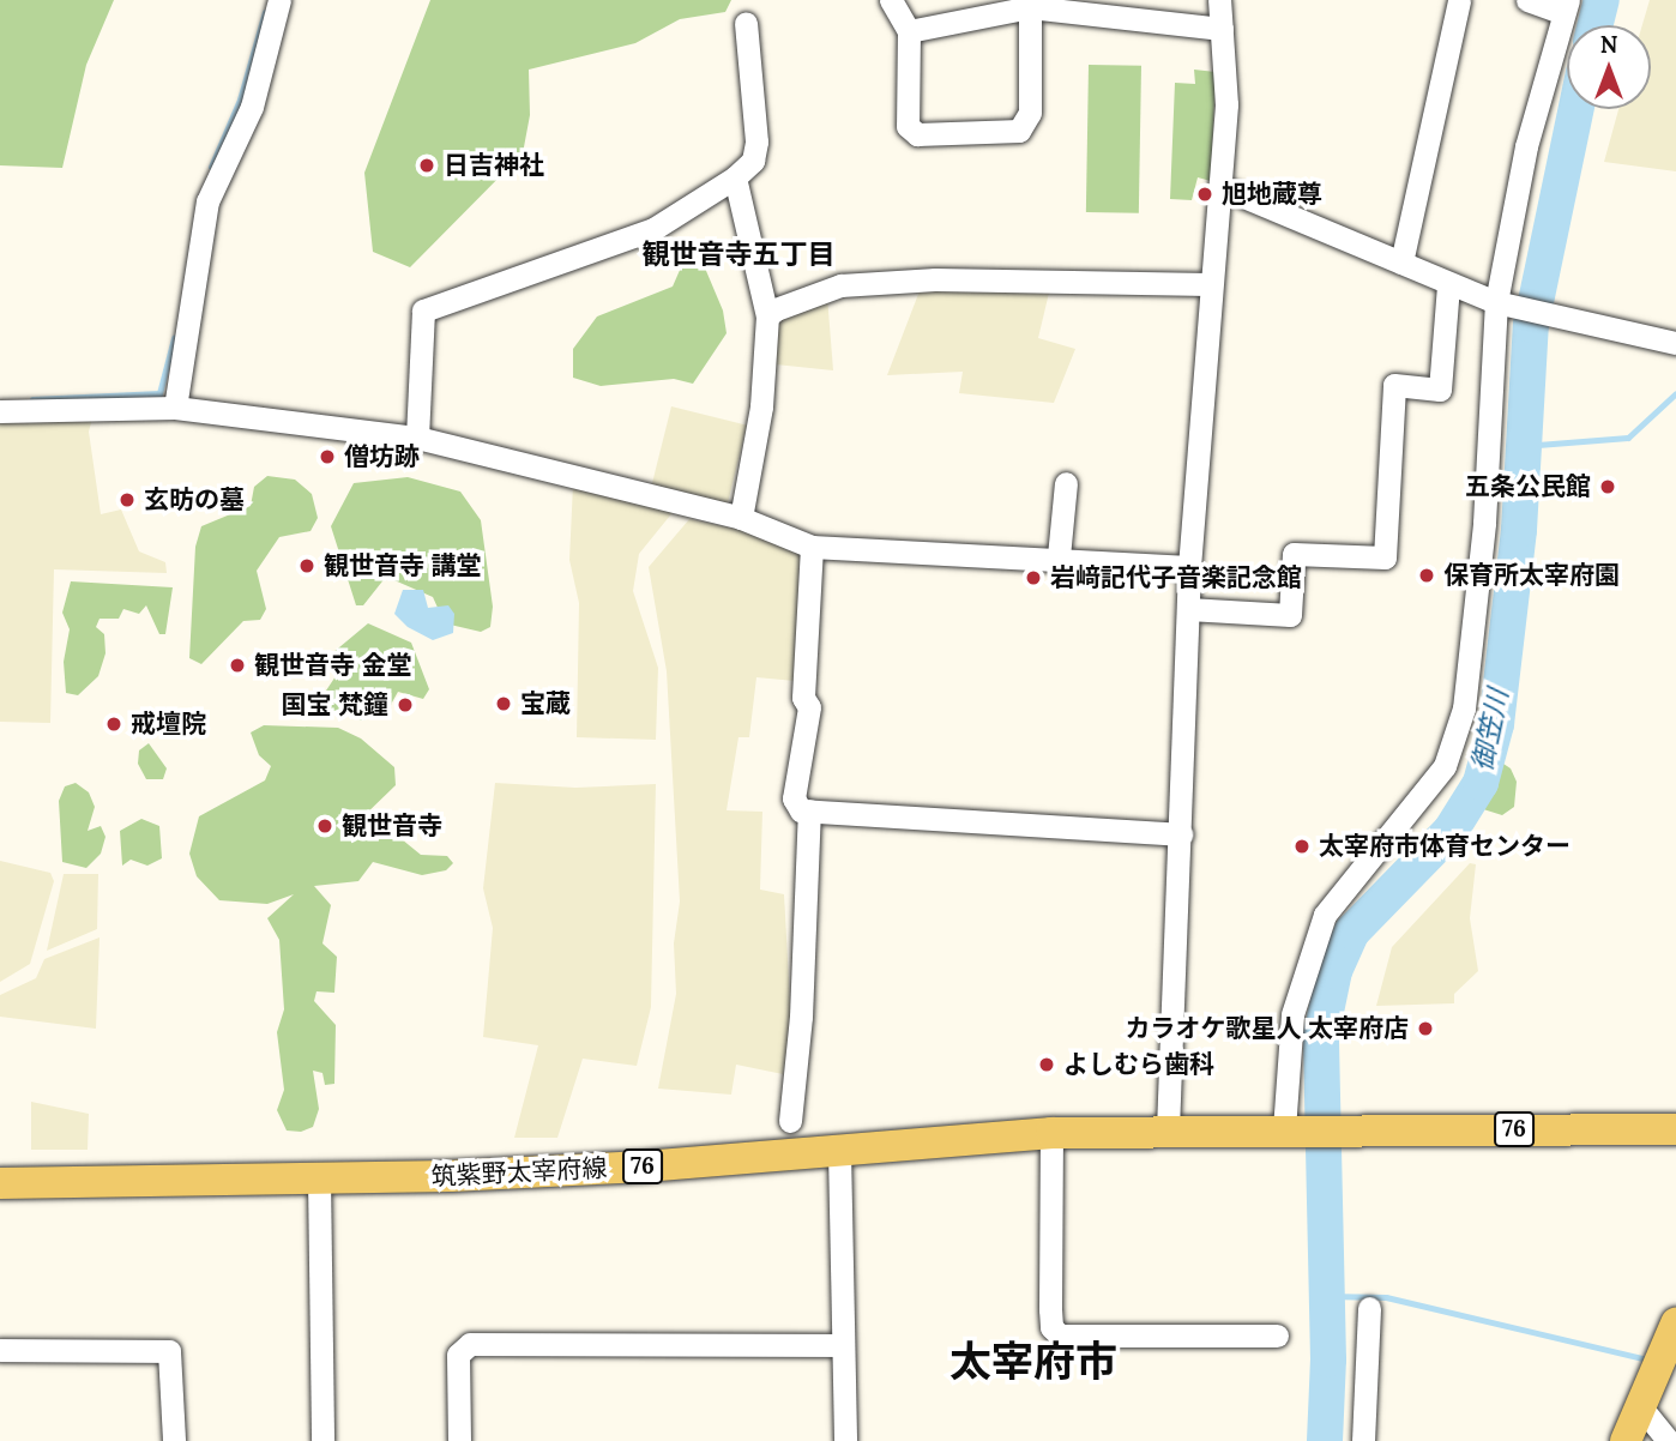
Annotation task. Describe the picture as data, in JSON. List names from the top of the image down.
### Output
{
  "streets": {
    "main road": ["76", "筑紫野太宰府線"]
  },
  "crossings": [
    ["76", "筑紫野太宰府線"]
  ],
  "districts": ["観世音寺五丁目", "太宰府市"],
  "water": ["御笠川"],
  "places": [
    "日吉神社",
    "旭地蔵尊",
    "僧坊跡",
    "五条公民館",
    "玄昉の墓",
    "観世音寺 講堂",
    "保育所太宰府園",
    "岩﨑記代子音楽記念館",
    "観世音寺 金堂",
    "宝蔵",
    "国宝 梵鐘",
    "戒壇院",
    "観世音寺",
    "太宰府市体育センター",
    "カラオケ歌星人 太宰府店",
    "よしむら歯科"
  ],
  "north": "top"
}
